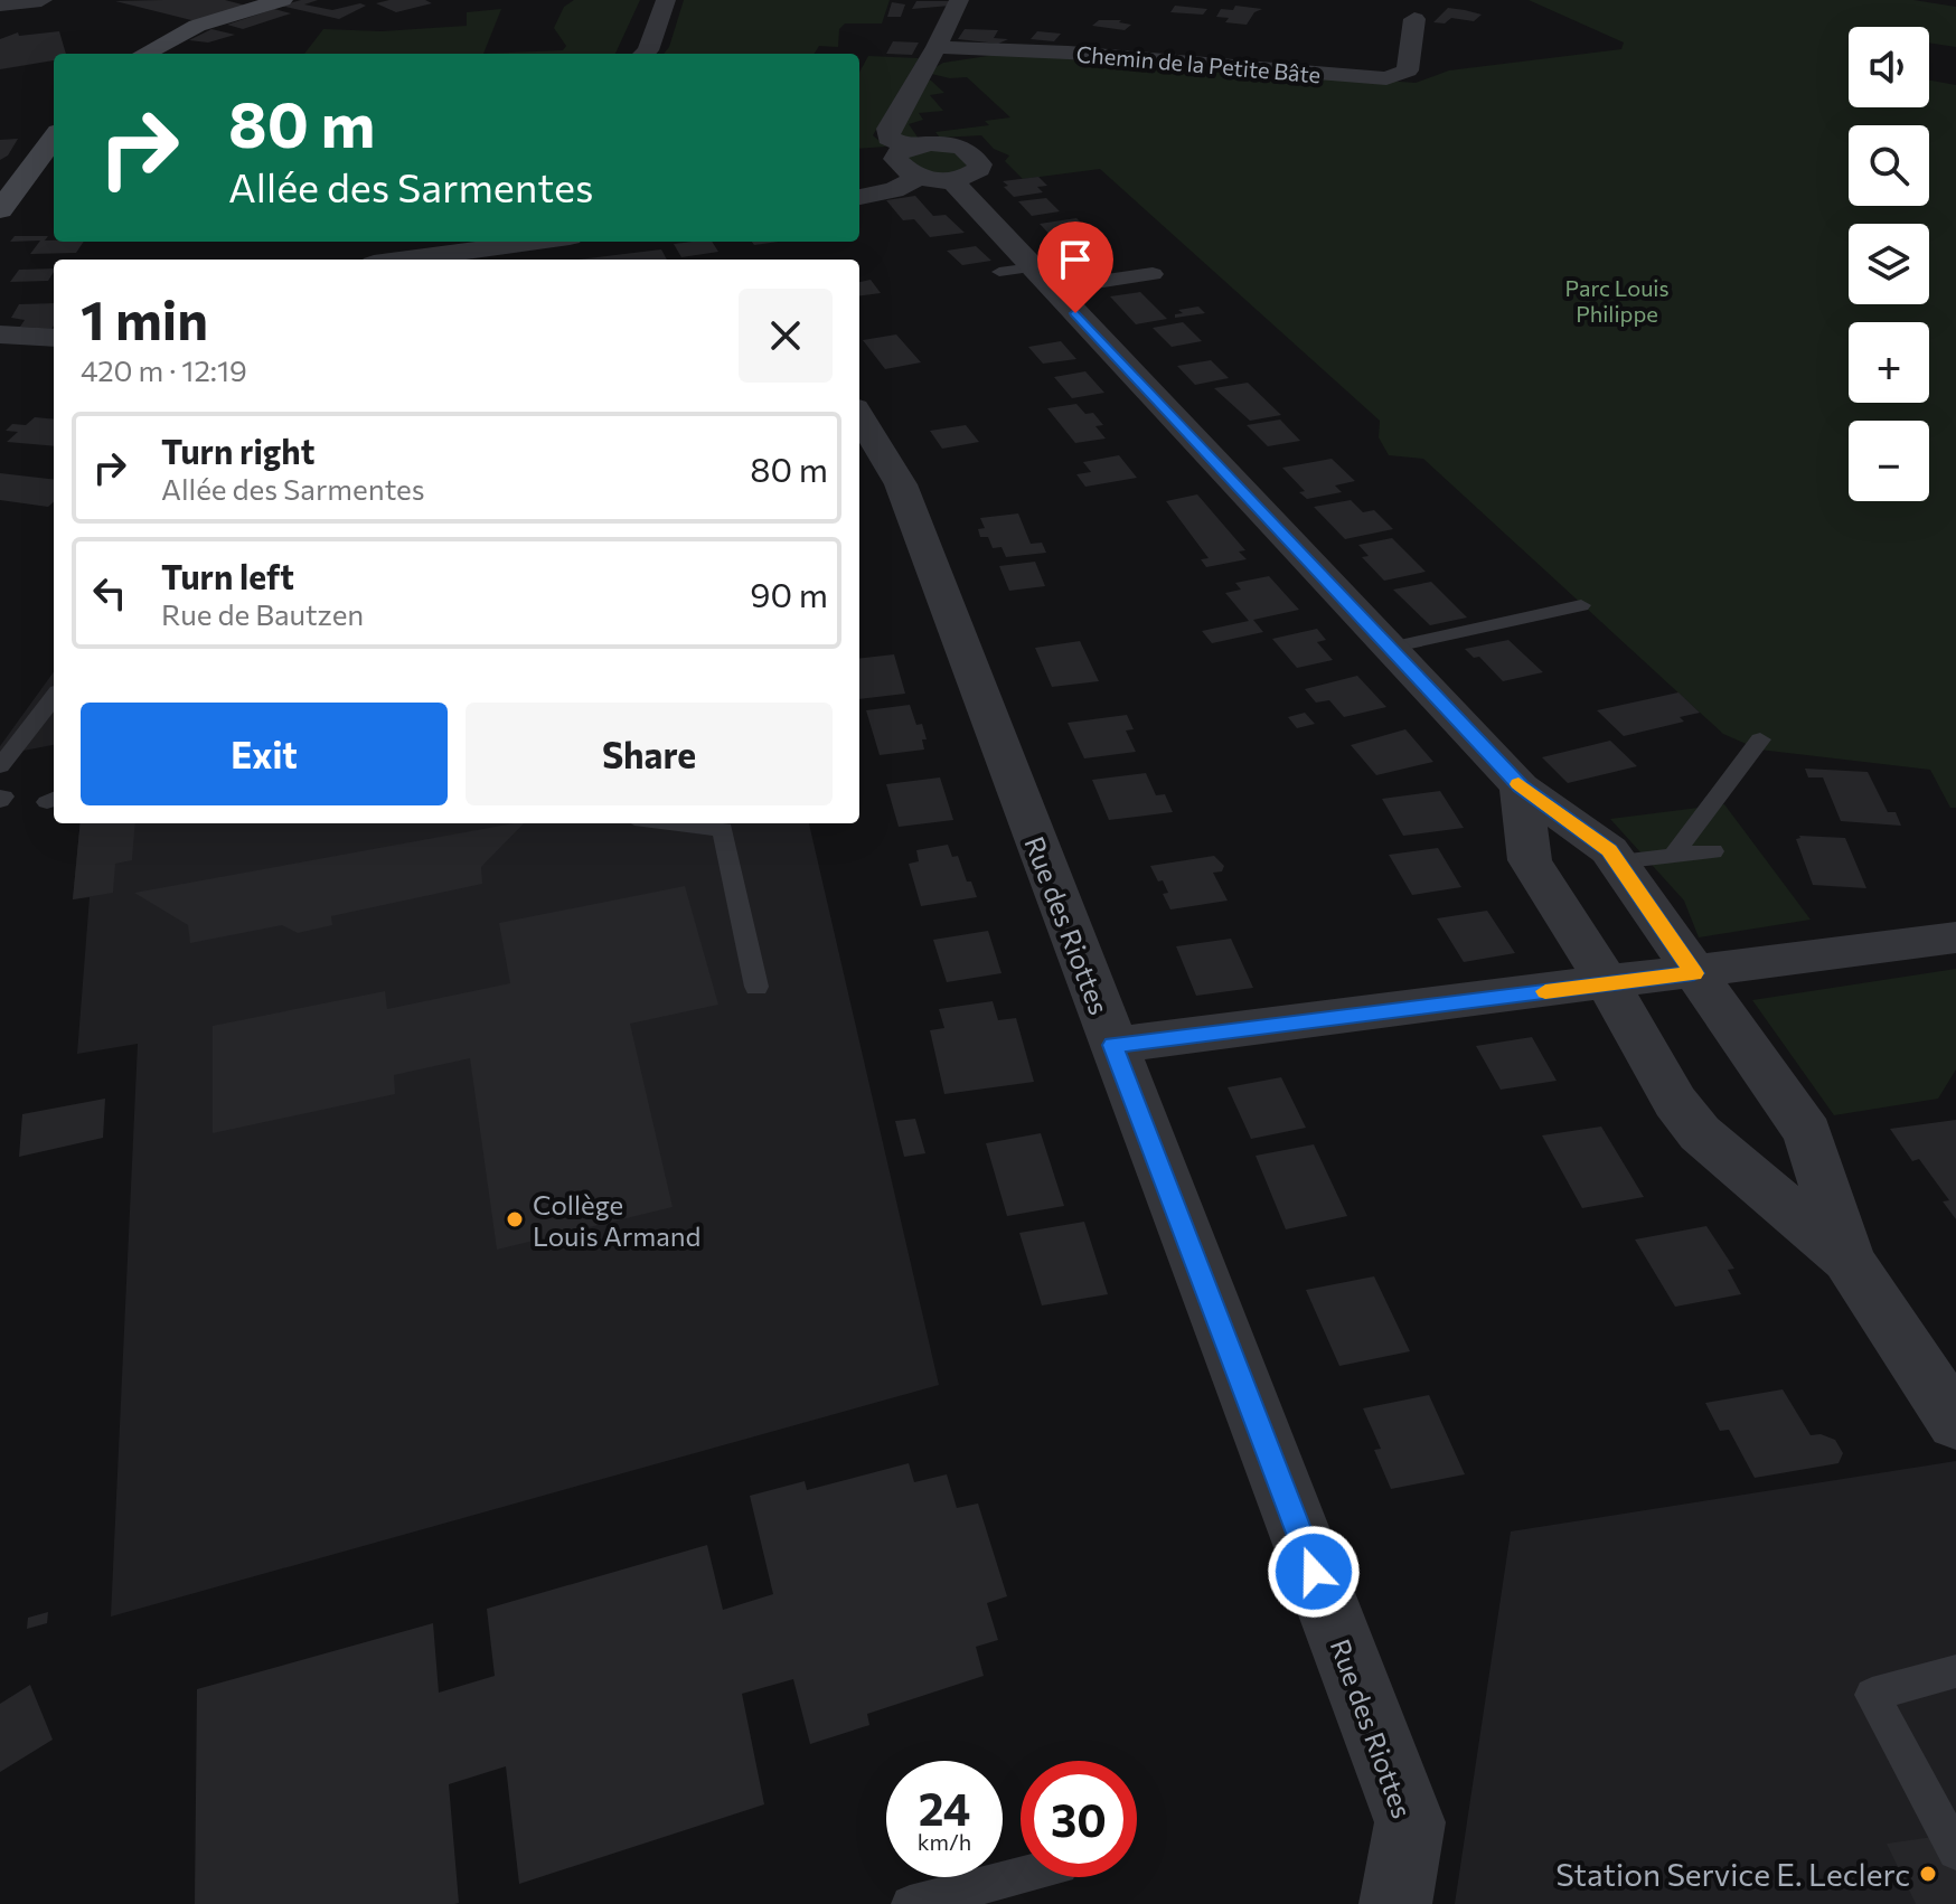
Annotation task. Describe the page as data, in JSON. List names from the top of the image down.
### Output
{
  "streets": {
    "street": ["Chemin de la Petite Bâte", "Rue des Riottes"]
  },
  "parks": ["Parc Louis Philippe"],
  "places": ["Collège Louis Armand", "Station Service E. Leclerc"],
  "page": {
    "map_buttons": ["+", "−"],
    "turn": ["80 m", "Allée des Sarmentes"],
    "heading": ["1 min", "420 m · 12:19"],
    "list": [
      {
        "name": "Turn right",
        "note": "Allée des Sarmentes",
        "value": "80 m"
      },
      {
        "name": "Turn left",
        "note": "Rue de Bautzen",
        "value": "90 m"
      }
    ],
    "buttons": ["Exit", "Share"],
    "speed": "24 km/h",
    "limit": "30"
  }
}
